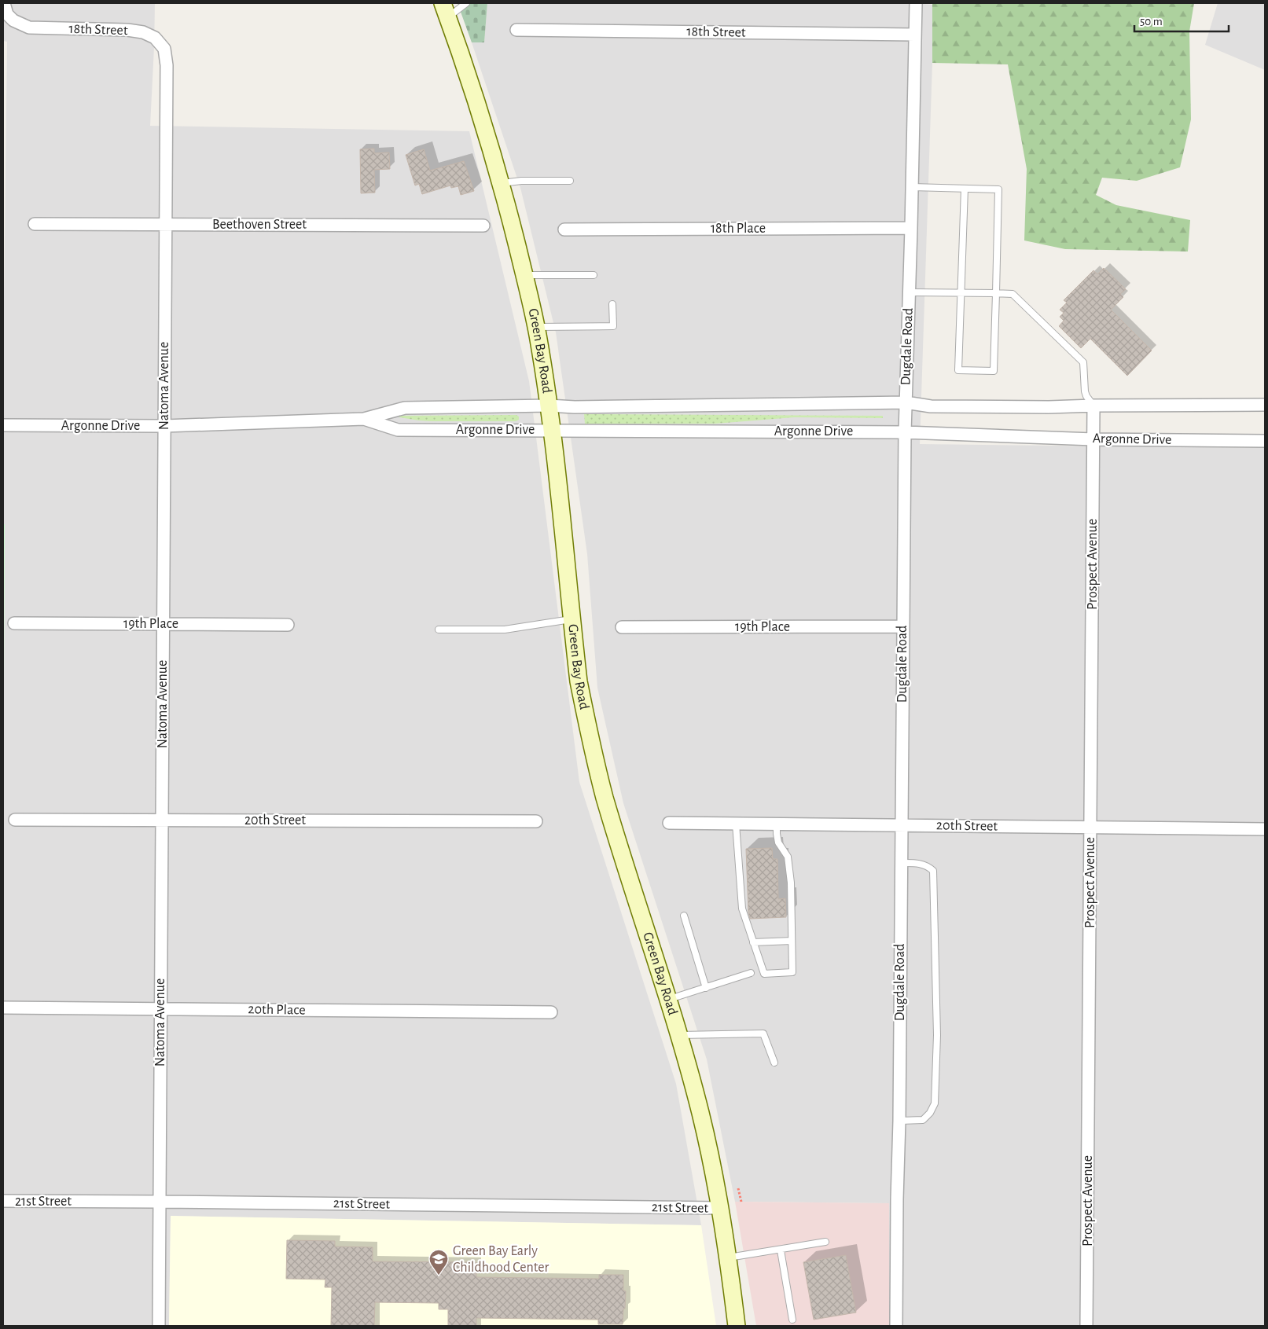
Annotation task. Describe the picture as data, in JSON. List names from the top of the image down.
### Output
{
  "streets": {
    "main road": ["Green Bay Road"],
    "street": [
      "18th Street",
      "Beethoven Street",
      "18th Place",
      "Dugdale Road",
      "Natoma Avenue",
      "Argonne Drive",
      "Prospect Avenue",
      "19th Place",
      "20th Street",
      "20th Place",
      "21st Street"
    ]
  },
  "crossings": [
    ["18th Street", "Dugdale Road"],
    ["18th Street", "Natoma Avenue"],
    ["Beethoven Street", "Natoma Avenue"],
    ["18th Place", "Dugdale Road"],
    ["Dugdale Road", "Argonne Drive"],
    ["Dugdale Road", "19th Place"],
    ["Dugdale Road", "20th Street"],
    ["Green Bay Road", "Argonne Drive"],
    ["Green Bay Road", "21st Street"],
    ["Natoma Avenue", "Argonne Drive"],
    ["Natoma Avenue", "19th Place"],
    ["Natoma Avenue", "20th Street"],
    ["Natoma Avenue", "20th Place"],
    ["Natoma Avenue", "21st Street"],
    ["Argonne Drive", "Prospect Avenue"],
    ["Prospect Avenue", "20th Street"]
  ],
  "places": {
    "school or university": ["Green Bay Early Childhood Center"]
  },
  "scale_bar": "50 m"
}
